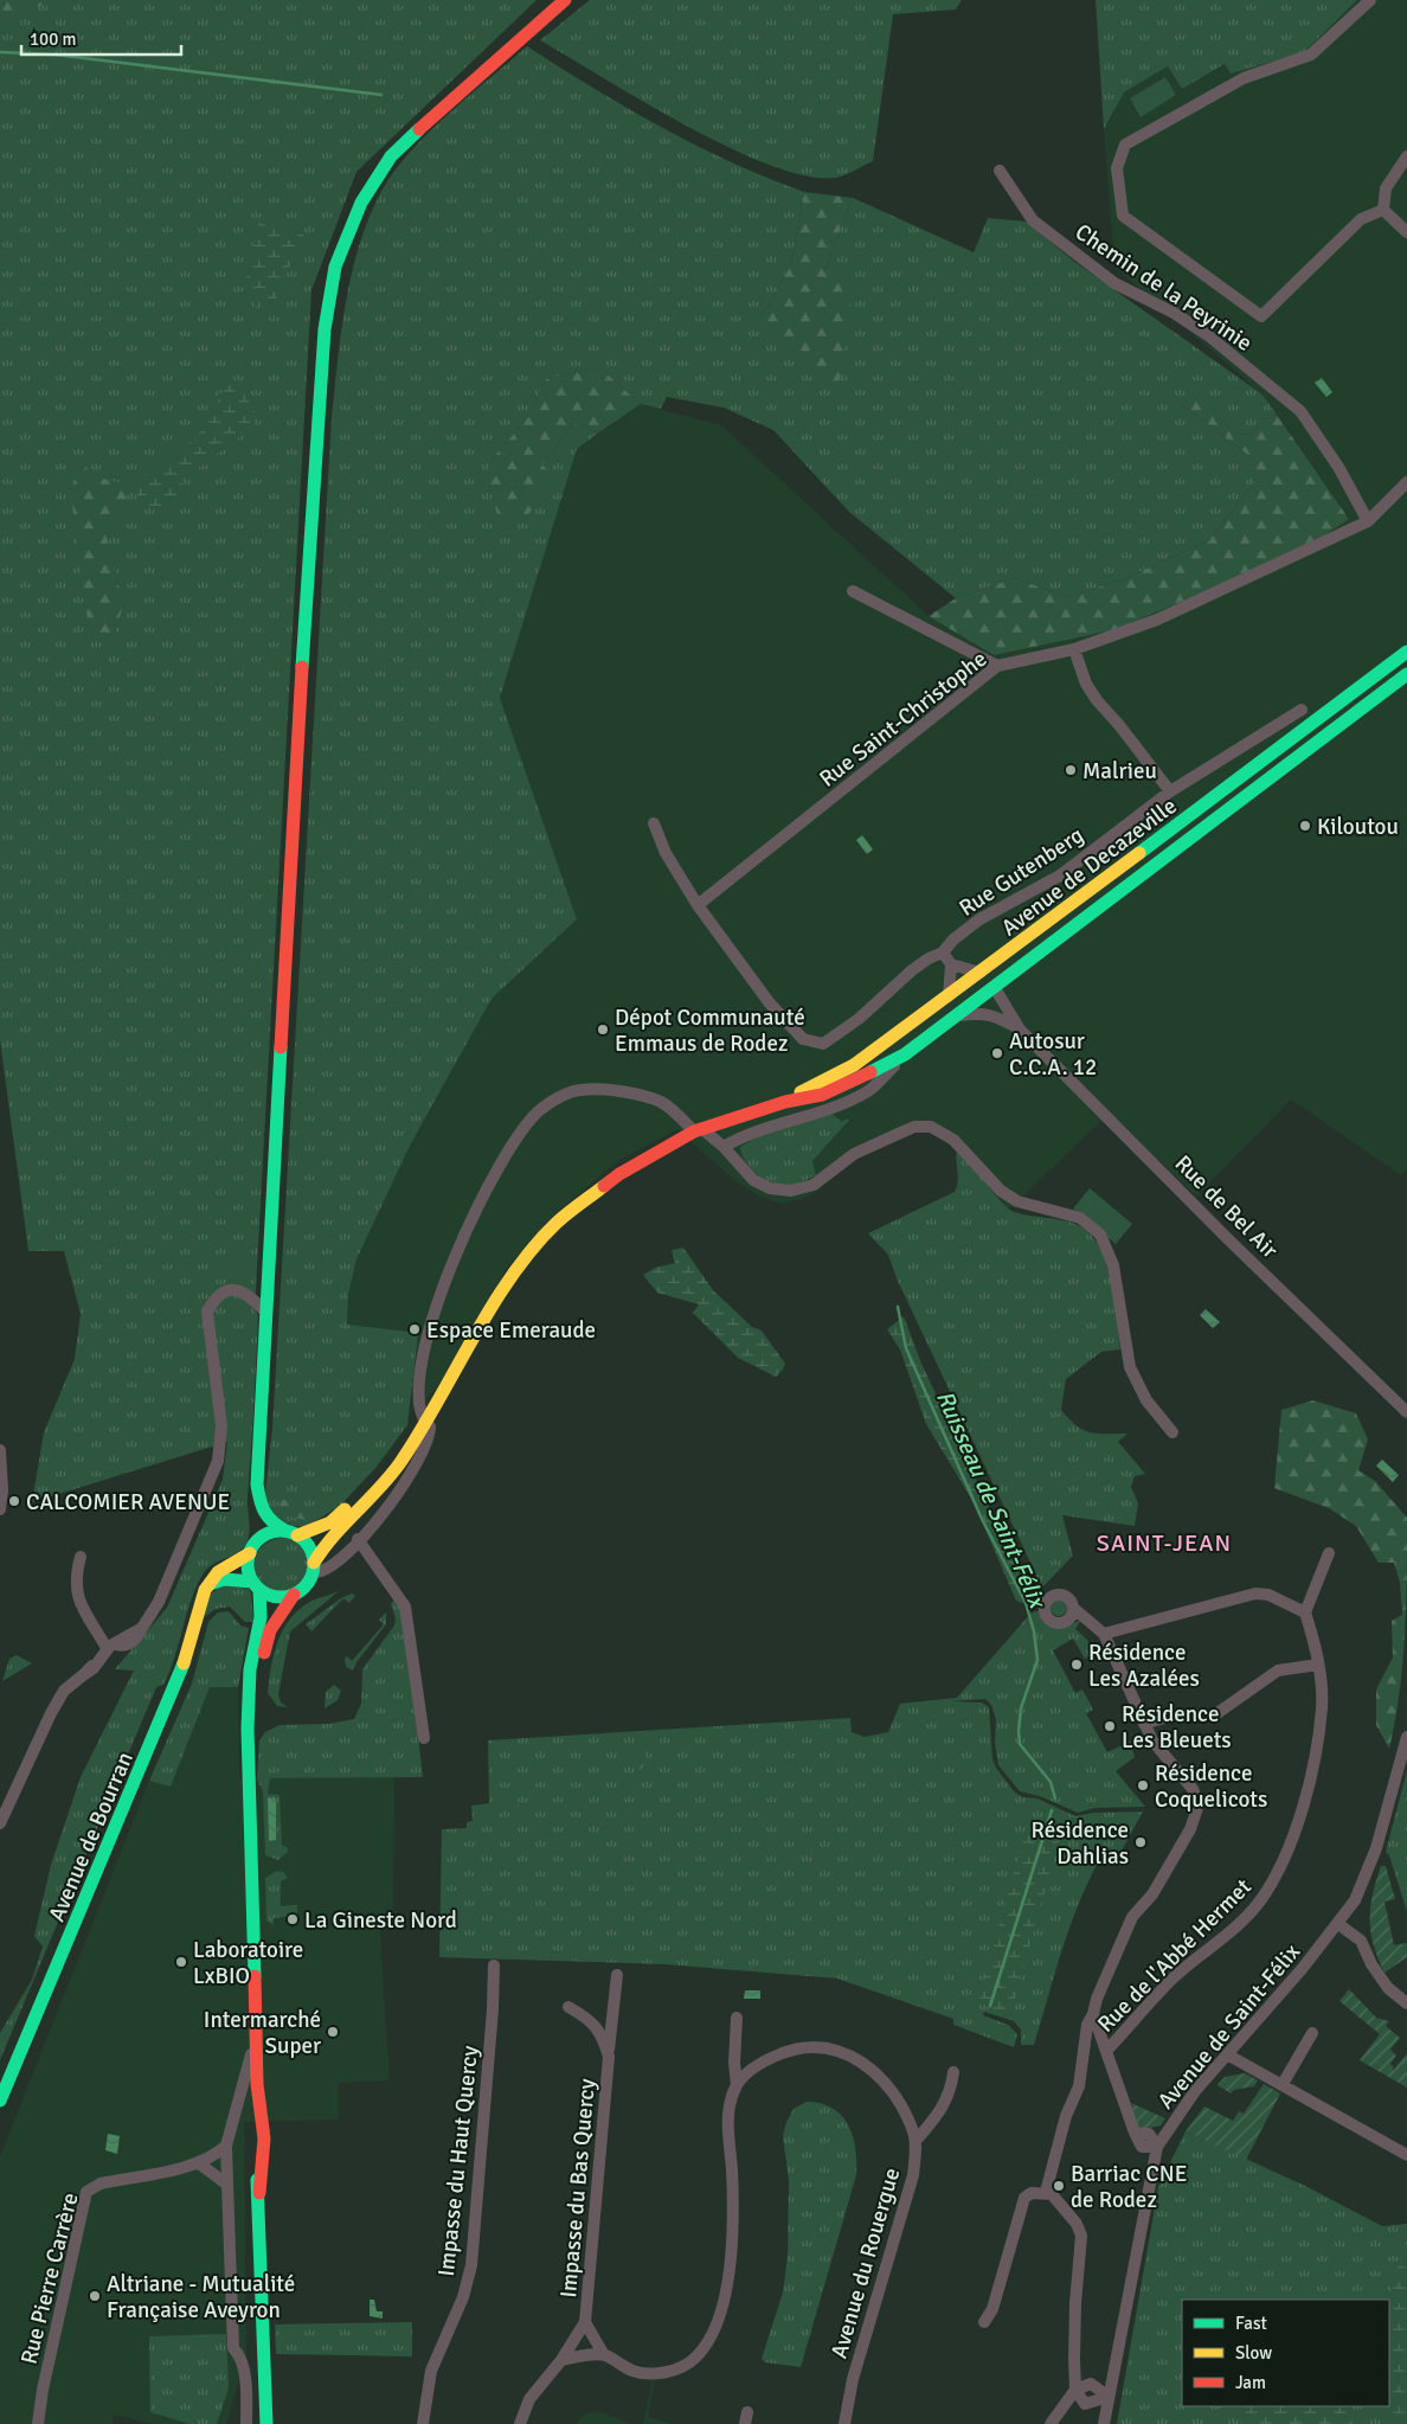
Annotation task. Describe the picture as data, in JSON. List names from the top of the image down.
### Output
{
  "streets": {
    "main road": ["Avenue de Decazeville", "Avenue de Bourran"],
    "street": [
      "Chemin de la Peyrinie",
      "Rue Saint-Christophe",
      "Rue Gutenberg",
      "Rue de Bel Air",
      "Rue de l'Abbé Hermet",
      "Avenue de Saint-Félix",
      "Impasse du Haut Quercy",
      "Impasse du Bas Quercy",
      "Avenue du Rouergue",
      "Rue Pierre Carrère"
    ]
  },
  "crossings": [
    ["Chemin de la Peyrinie", "Rue Saint-Christophe"],
    ["Rue Saint-Christophe", "Rue Gutenberg"],
    ["Avenue de Decazeville", "Rue de Bel Air"]
  ],
  "districts": ["SAINT-JEAN"],
  "water": ["Ruisseau de Saint-Félix"],
  "places": [
    "Malrieu",
    "Kiloutou",
    "Dépot Communauté Emmaus de Rodez",
    "Autosur C.C.A. 12",
    "Espace Emeraude",
    "CALCOMIER AVENUE",
    "Résidence Les Azalées",
    "Résidence Les Bleuets",
    "Résidence Coquelicots",
    "Résidence Dahlias",
    "La Gineste Nord",
    "Laboratoire LxBIO",
    "Intermarché Super",
    "Barriac CNE de Rodez",
    "Altriane - Mutualité Française Aveyron"
  ],
  "legend": ["Fast", "Slow", "Jam"],
  "scale_bar": "100 m"
}
